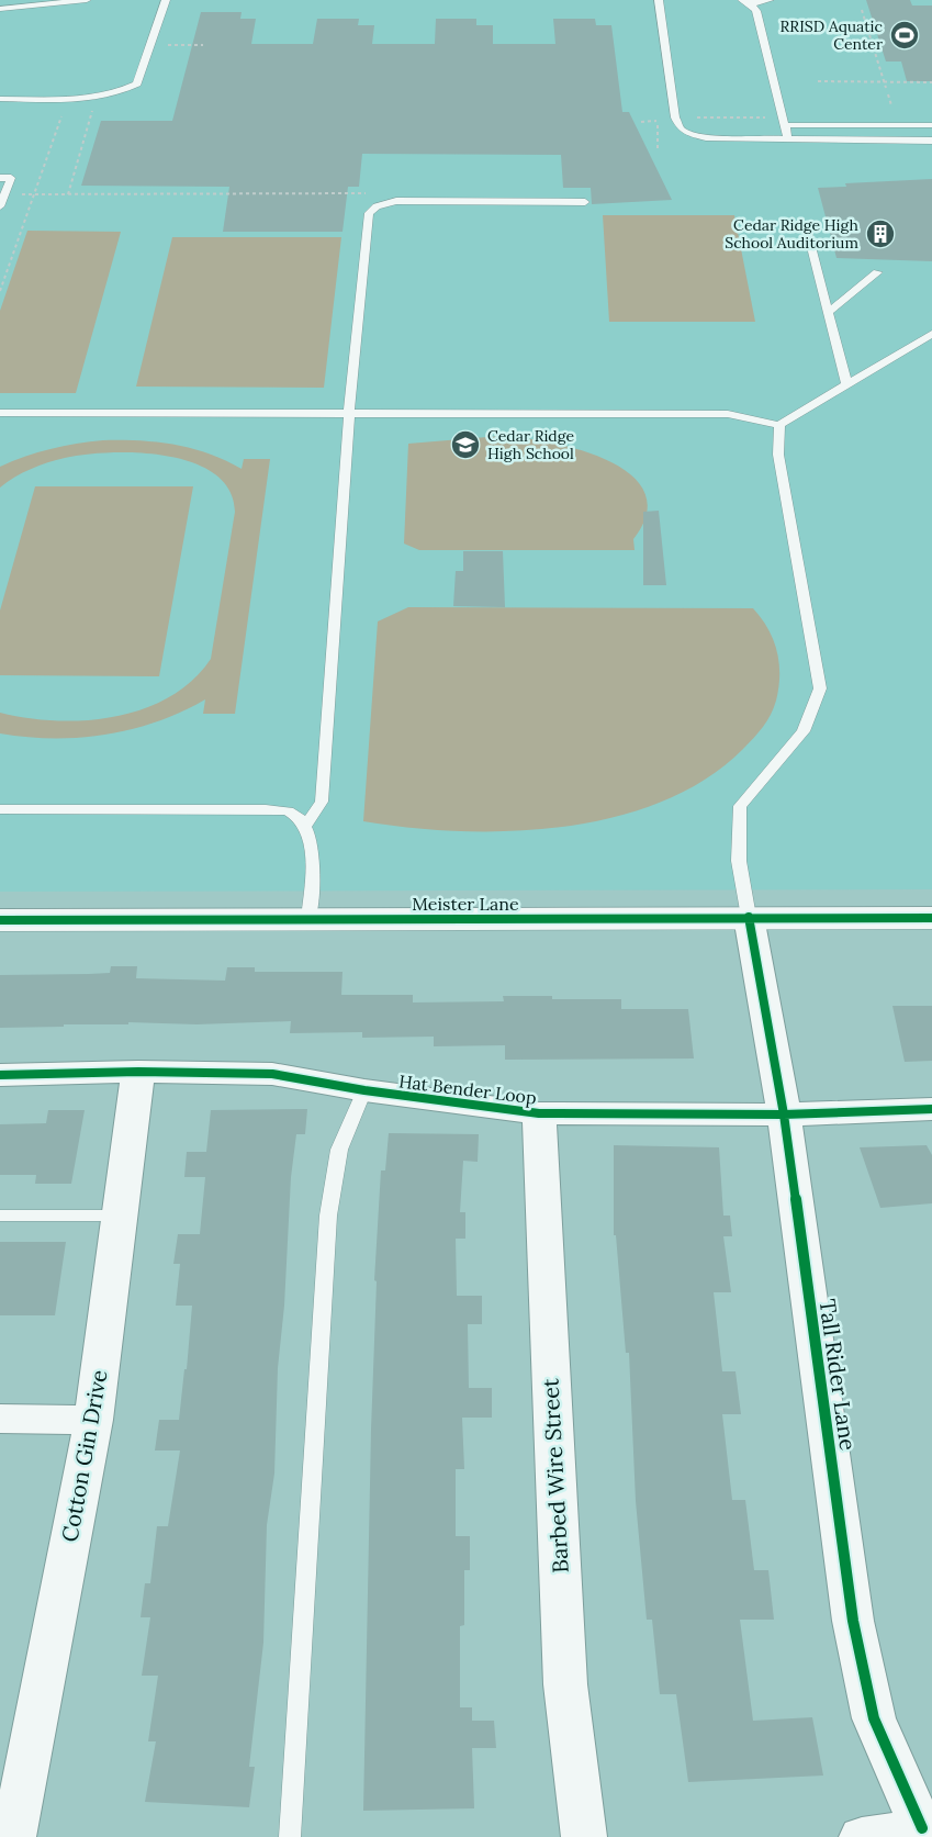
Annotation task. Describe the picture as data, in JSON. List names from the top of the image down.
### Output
{
  "streets": {
    "street": [
      "Meister Lane",
      "Hat Bender Loop",
      "Tall Rider Lane",
      "Cotton Gin Drive",
      "Barbed Wire Street"
    ]
  },
  "crossings": [
    ["Meister Lane", "Tall Rider Lane"],
    ["Hat Bender Loop", "Tall Rider Lane"],
    ["Hat Bender Loop", "Cotton Gin Drive"],
    ["Hat Bender Loop", "Barbed Wire Street"]
  ],
  "places": {
    "sports": ["RRISD Aquatic Center"],
    "building": ["Cedar Ridge High School Auditorium"],
    "school or university": ["Cedar Ridge High School"]
  }
}
